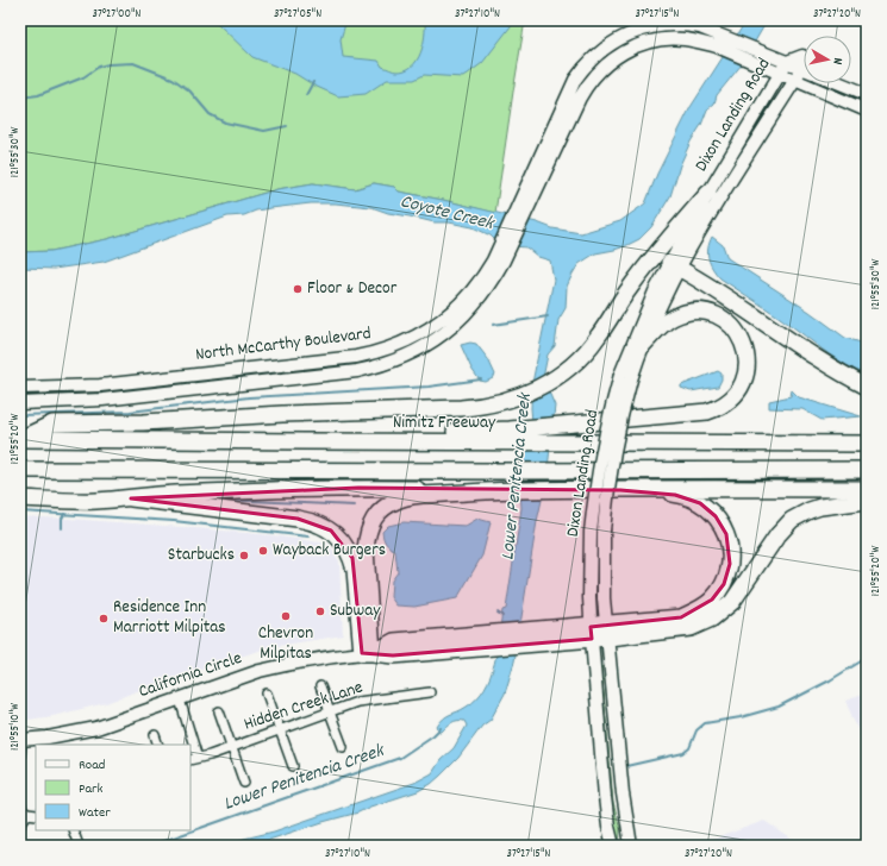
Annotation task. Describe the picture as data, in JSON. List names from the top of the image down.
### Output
{
  "streets": {
    "highway": ["Nimitz Freeway", "California Circle"],
    "main road": ["Dixon Landing Road", "North McCarthy Boulevard"],
    "street": ["Hidden Creek Lane"]
  },
  "crossings": [
    ["Dixon Landing Road", "North McCarthy Boulevard"],
    ["Dixon Landing Road", "California Circle"]
  ],
  "water": ["Coyote Creek", "Lower Penitencia Creek"],
  "places": [
    "Floor & Decor",
    "Wayback Burgers",
    "Starbucks",
    "Subway",
    "Chevron Milpitas",
    "Residence Inn Marriott Milpitas"
  ],
  "legend": ["Road", "Park", "Water"],
  "north": "right",
  "coordinates": [
    "37°27'00\"N",
    "37°27'05\"N",
    "37°27'10\"N",
    "37°27'15\"N",
    "37°27'20\"N",
    "121°55'30\"W",
    "121°55'20\"W",
    "121°55'10\"W"
  ]
}
